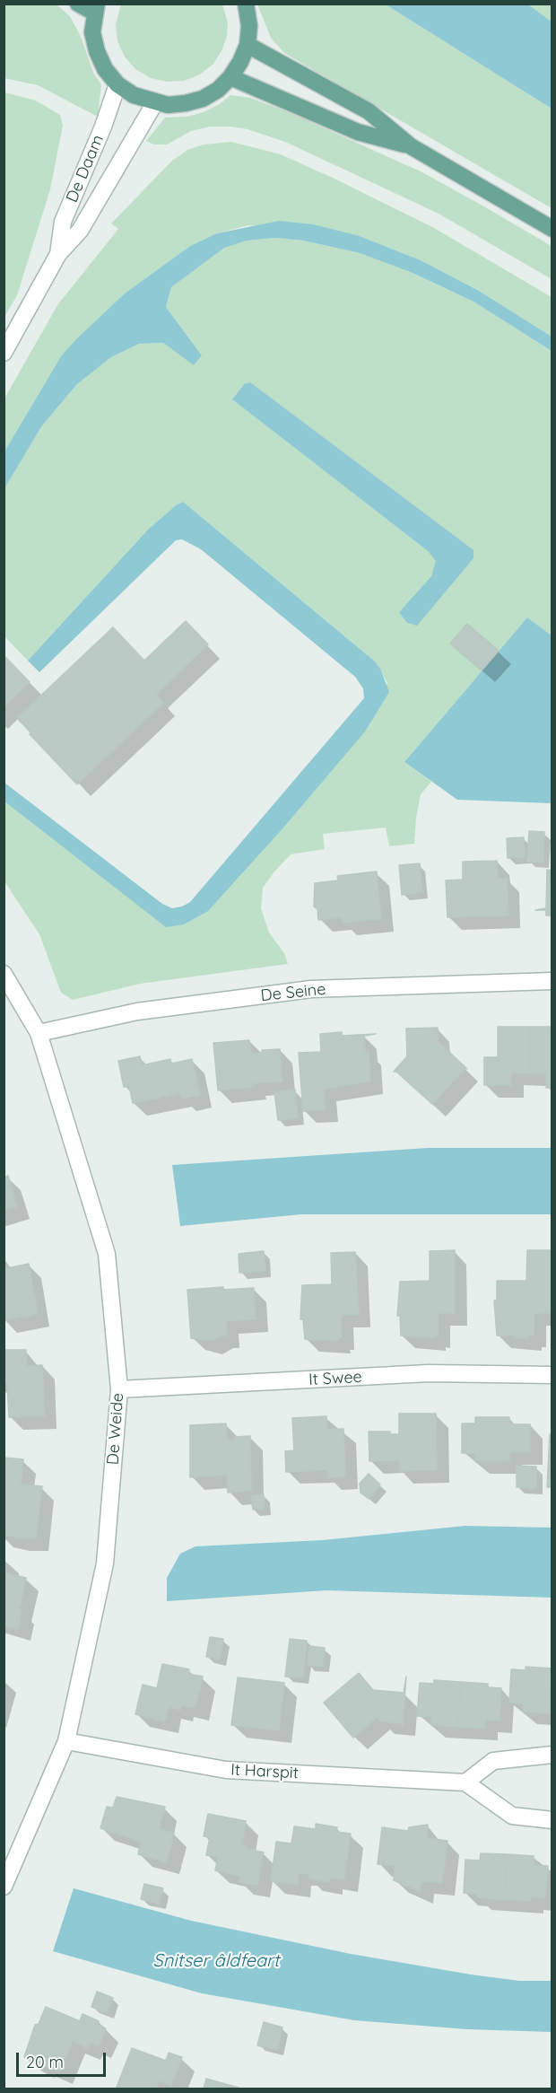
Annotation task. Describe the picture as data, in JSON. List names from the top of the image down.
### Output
{
  "streets": {
    "street": [
      "De Daam",
      "De Seine",
      "It Swee",
      "De Weide",
      "It Harspit"
    ]
  },
  "crossings": [
    ["De Seine", "De Weide"],
    ["It Swee", "De Weide"],
    ["De Weide", "It Harspit"]
  ],
  "water": ["Snitser âldfeart"],
  "scale_bar": "20 m"
}
